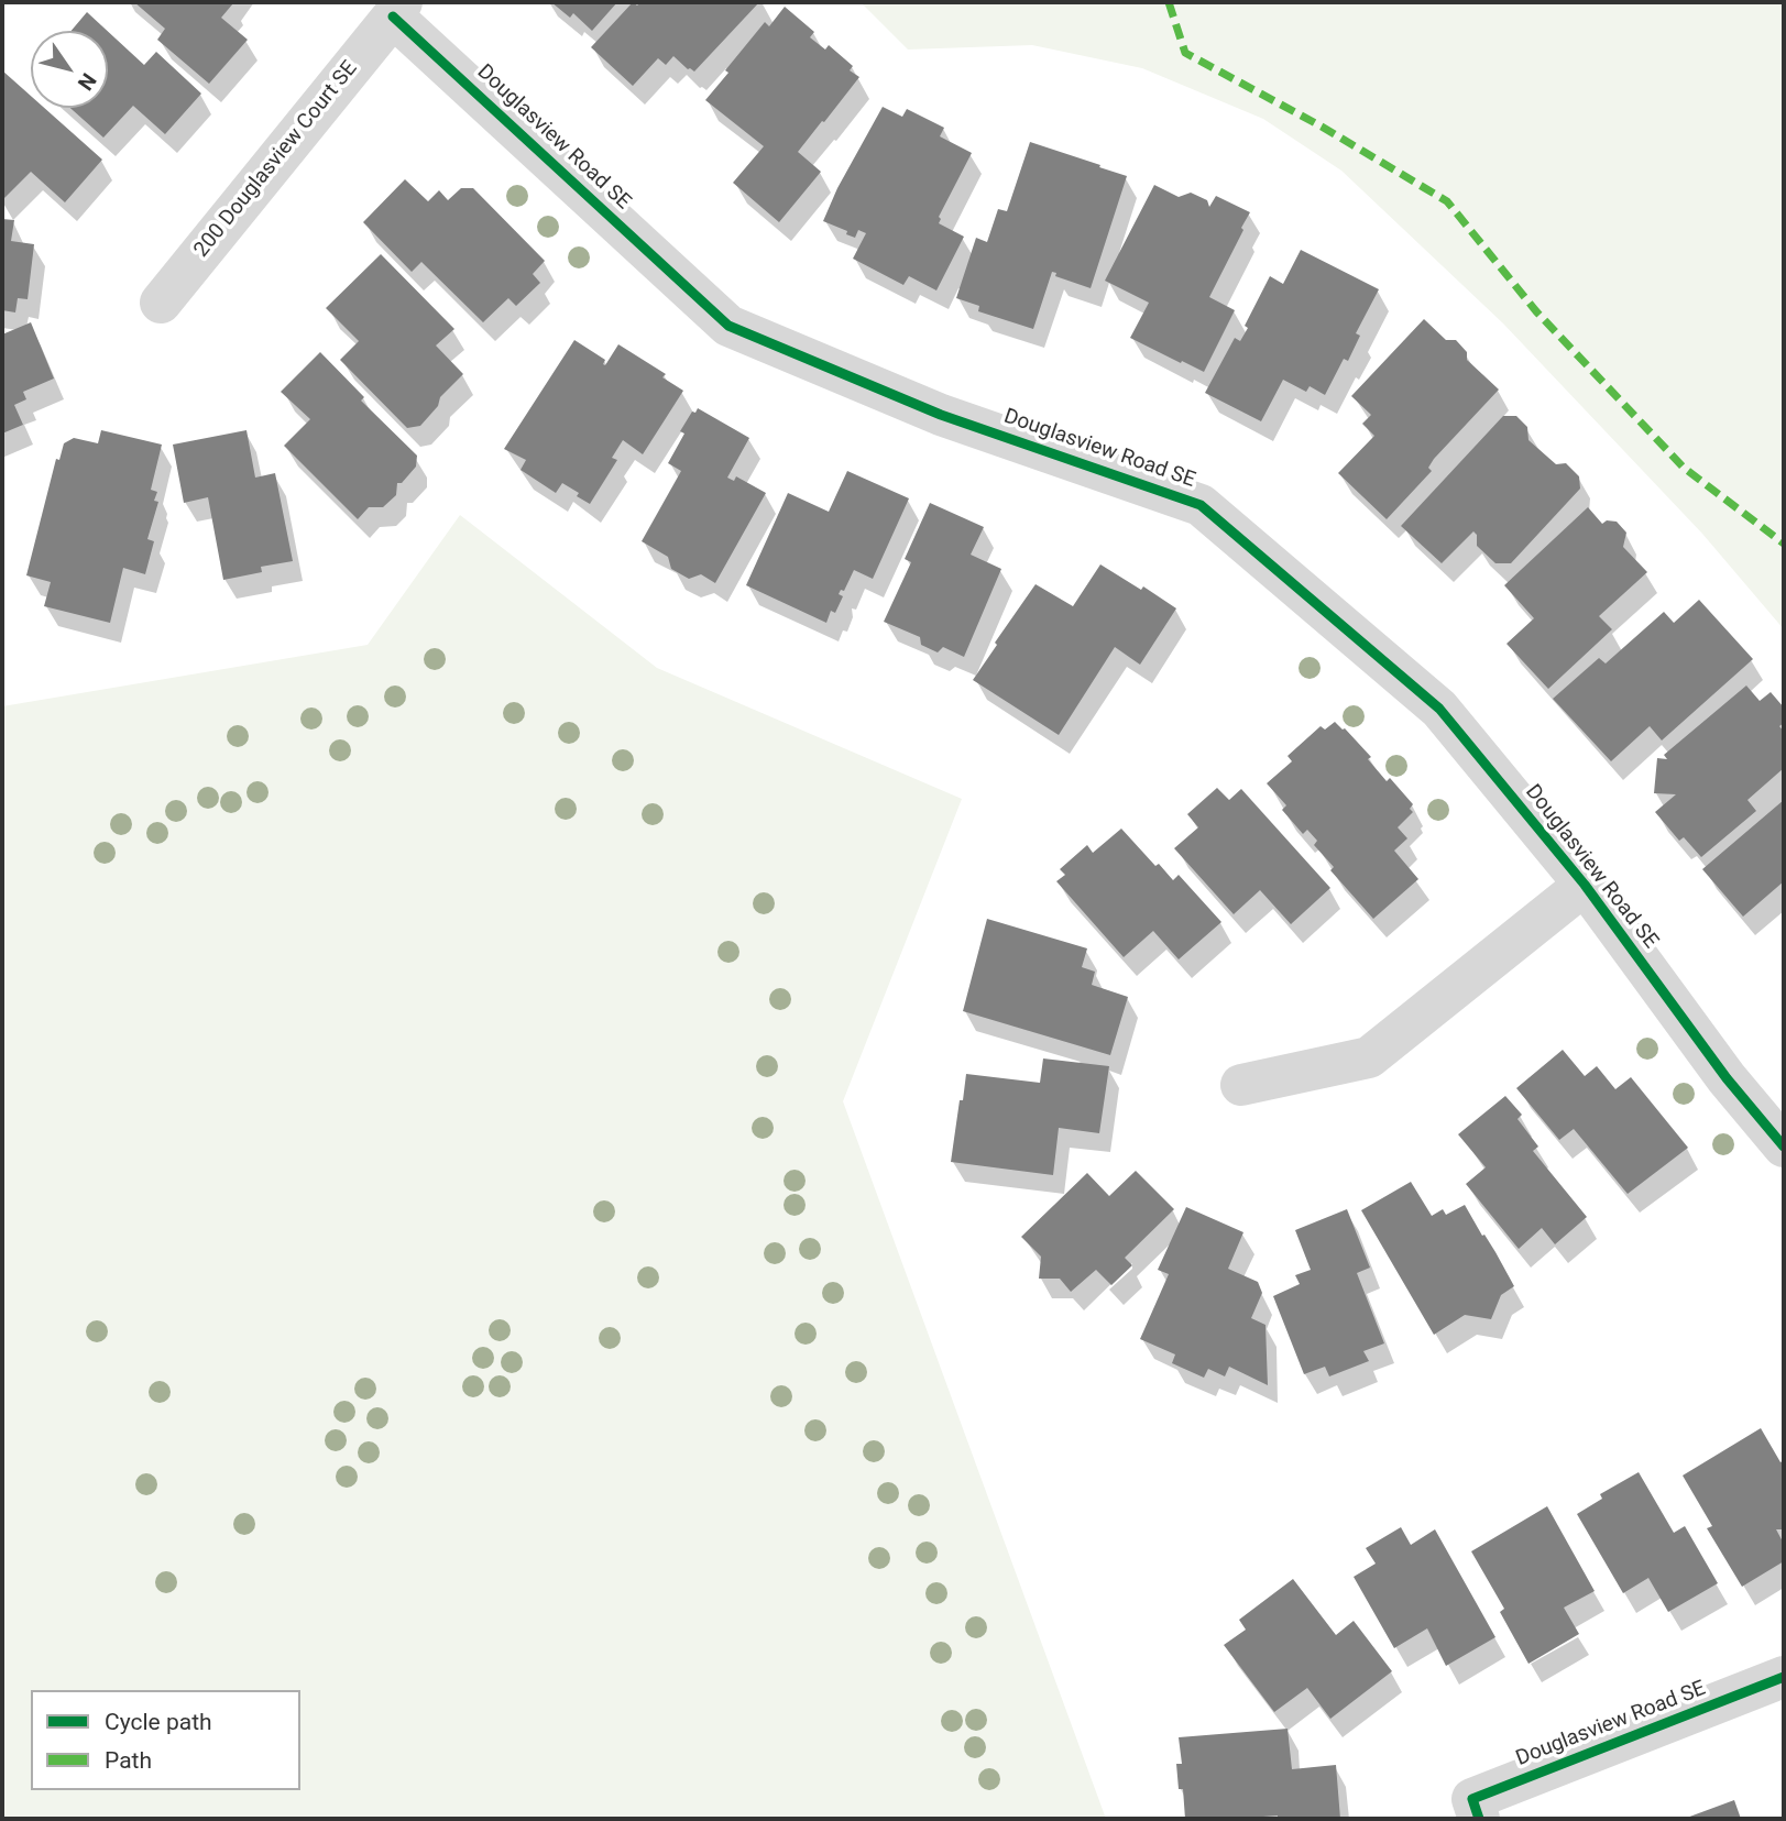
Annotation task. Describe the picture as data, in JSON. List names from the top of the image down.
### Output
{
  "streets": {
    "street": ["Douglasview Road SE", "200 Douglasview Court SE"]
  },
  "crossings": [
    ["Douglasview Road SE", "200 Douglasview Court SE"]
  ],
  "legend": ["Cycle path", "Path"],
  "north": "bottom right"
}
